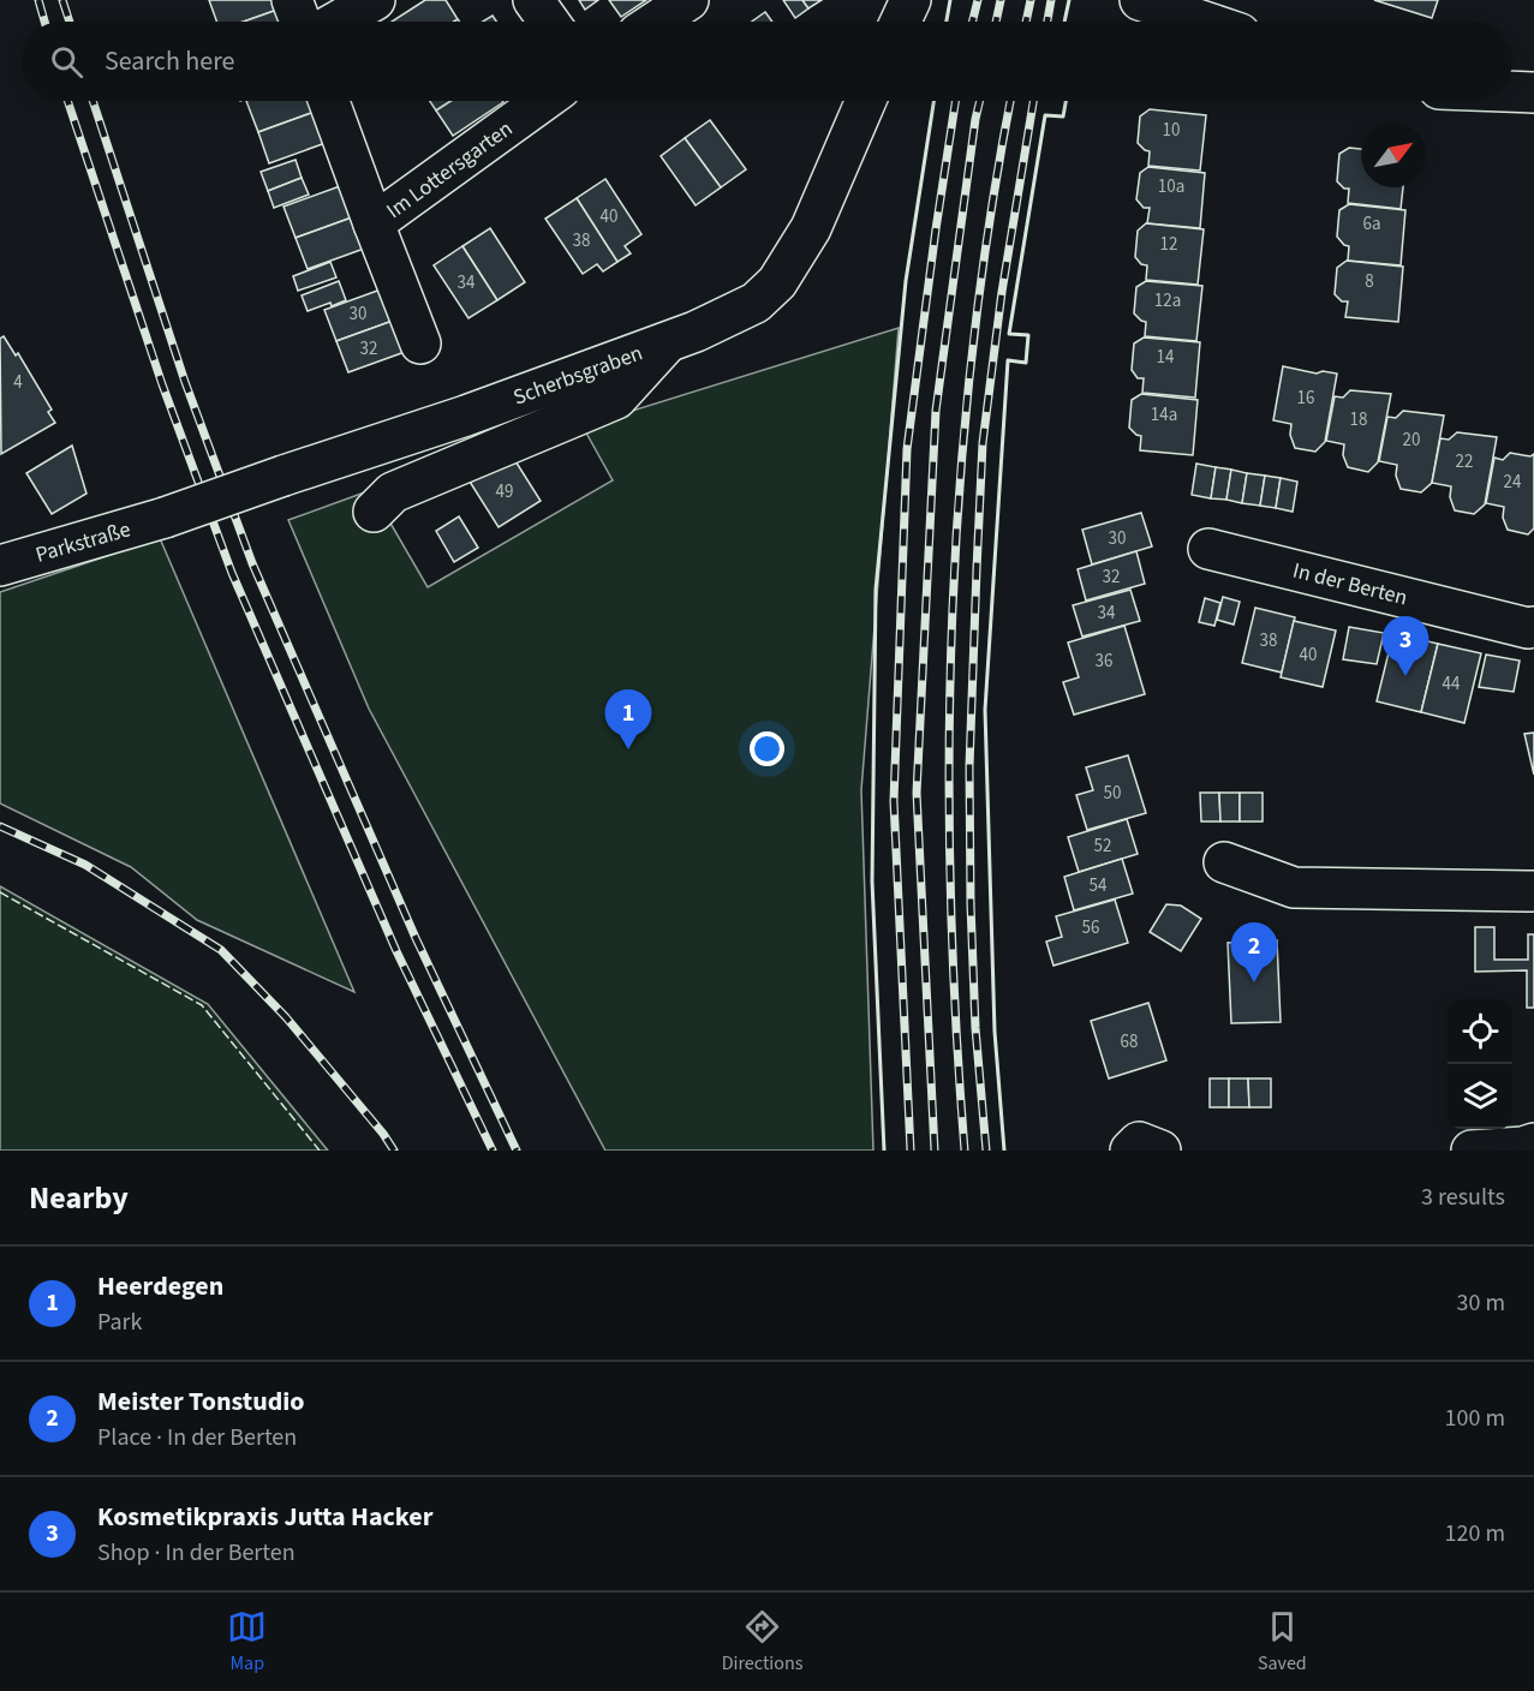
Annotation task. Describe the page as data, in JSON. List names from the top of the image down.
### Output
{
  "streets": {
    "street": [
      "Im Lottersgarten",
      "Scherbsgraben",
      "Parkstraße",
      "In der Berten"
    ]
  },
  "crossings": [
    ["Scherbsgraben", "Parkstraße"]
  ],
  "house_numbers": [
    "10",
    "10a",
    "40",
    "6a",
    "38",
    "12",
    "8",
    "34",
    "12a",
    "30",
    "32",
    "14",
    "4",
    "16",
    "14a",
    "18",
    "20",
    "22",
    "24",
    "49",
    "30",
    "32",
    "34",
    "38",
    "40",
    "36",
    "44",
    "50",
    "52",
    "54",
    "56",
    "68"
  ],
  "north": "top right",
  "page": {
    "search": "Search here",
    "pins": ["3", "1", "2"],
    "heading": ["Nearby", "3 results"],
    "list": [
      {
        "mark": "1",
        "name": "Heerdegen",
        "note": "Park",
        "value": "30 m"
      },
      {
        "mark": "2",
        "name": "Meister Tonstudio",
        "note": "Place · In der Berten",
        "value": "100 m"
      },
      {
        "mark": "3",
        "name": "Kosmetikpraxis Jutta Hacker",
        "note": "Shop · In der Berten",
        "value": "120 m"
      }
    ],
    "nav": ["Map", "Directions", "Saved"]
  }
}
